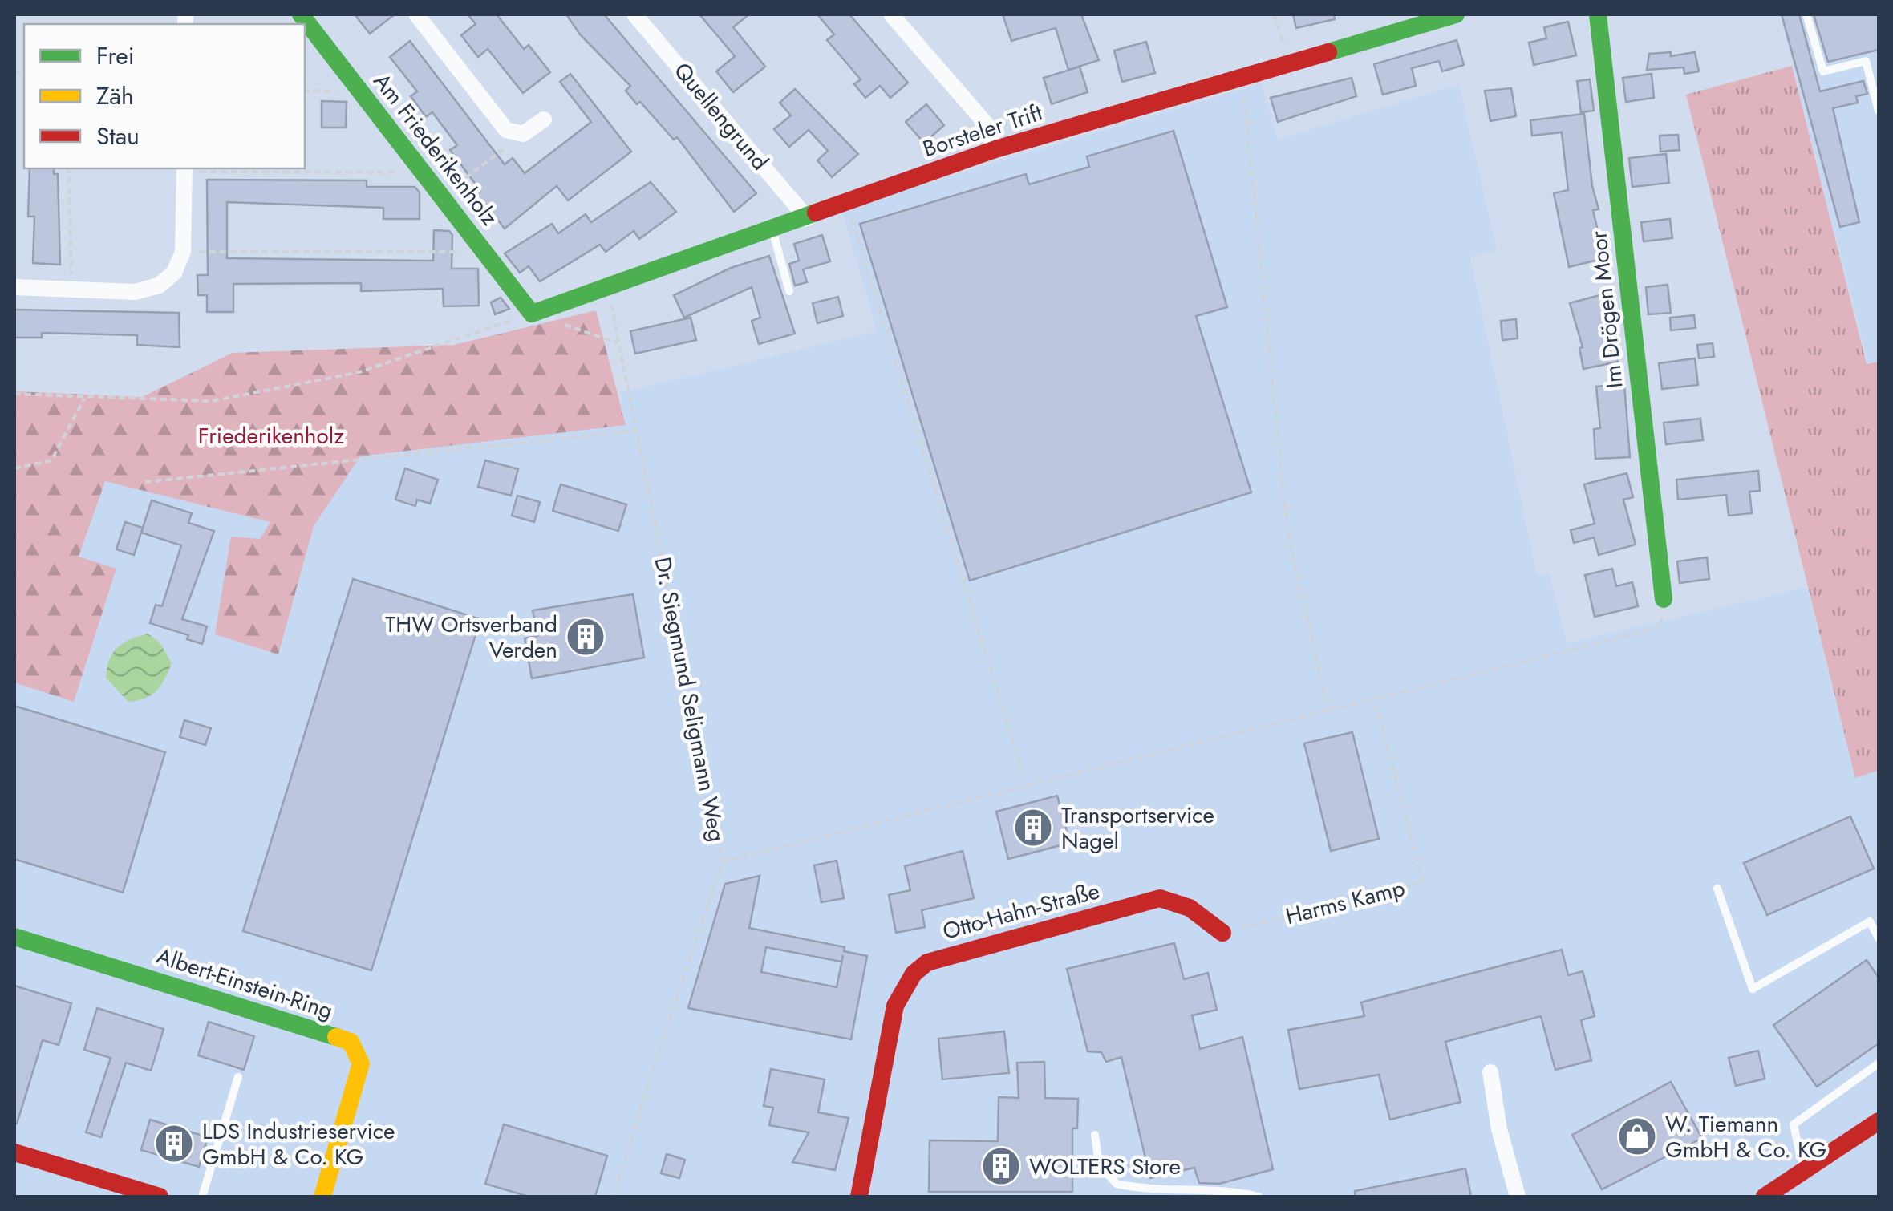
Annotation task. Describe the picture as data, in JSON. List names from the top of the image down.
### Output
{
  "streets": {
    "street": [
      "Quellengrund",
      "Borsteler Trift",
      "Am Friederikenholz",
      "Im Drögen Moor",
      "Otto-Hahn-Straße",
      "Albert-Einstein-Ring"
    ],
    "path": ["Dr. Siegmund Seligmann Weg", "Harms Kamp"]
  },
  "crossings": [
    ["Quellengrund", "Borsteler Trift"],
    ["Borsteler Trift", "Am Friederikenholz"],
    ["Borsteler Trift", "Dr. Siegmund Seligmann Weg"],
    ["Harms Kamp", "Otto-Hahn-Straße"]
  ],
  "parks": ["Friederikenholz"],
  "places": {
    "building": [
      "THW Ortsverband Verden",
      "Transportservice Nagel",
      "LDS Industrieservice GmbH & Co. KG",
      "WOLTERS Store"
    ],
    "shop": ["W. Tiemann GmbH & Co. KG"]
  },
  "legend": ["Frei", "Zäh", "Stau"]
}
